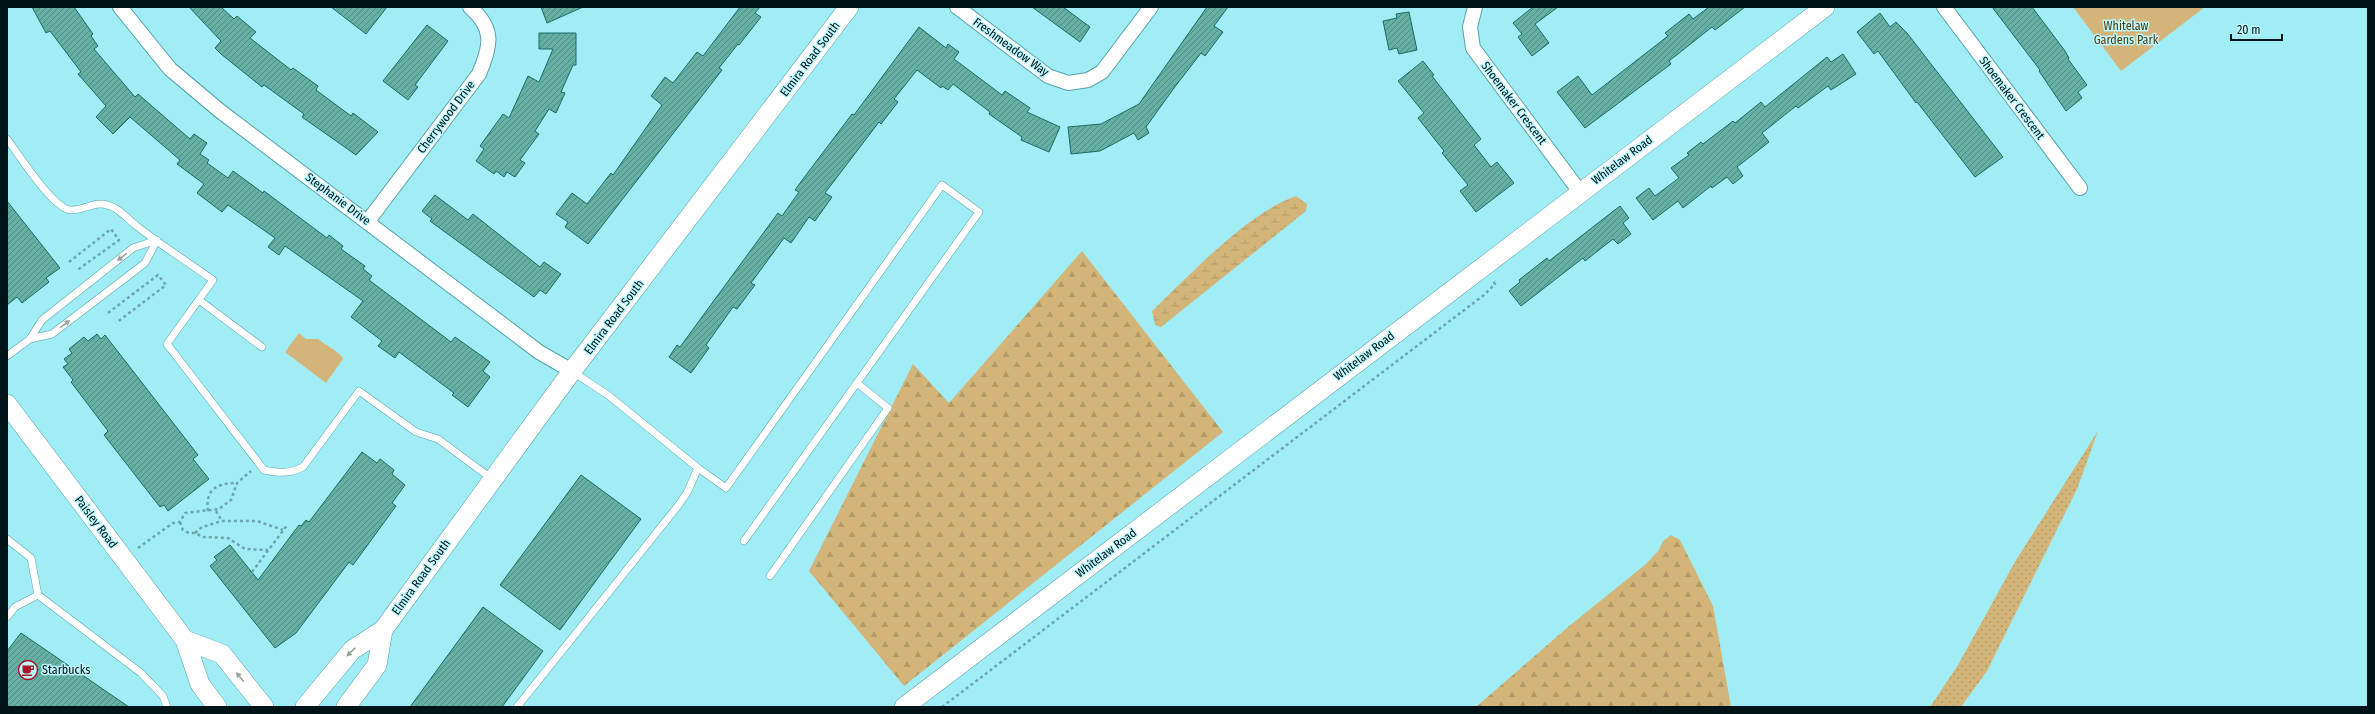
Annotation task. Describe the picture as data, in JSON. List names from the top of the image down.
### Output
{
  "streets": {
    "street": [
      "Freshmeadow Way",
      "Elmira Road South",
      "Shoemaker Crescent",
      "Cherrywood Drive",
      "Whitelaw Road",
      "Stephanie Drive",
      "Paisley Road"
    ]
  },
  "crossings": [
    ["Elmira Road South", "Stephanie Drive"],
    ["Shoemaker Crescent", "Whitelaw Road"],
    ["Cherrywood Drive", "Stephanie Drive"]
  ],
  "parks": ["Whitelaw Gardens Park"],
  "places": {
    "cafe": ["Starbucks"]
  },
  "scale_bar": "20 m"
}
